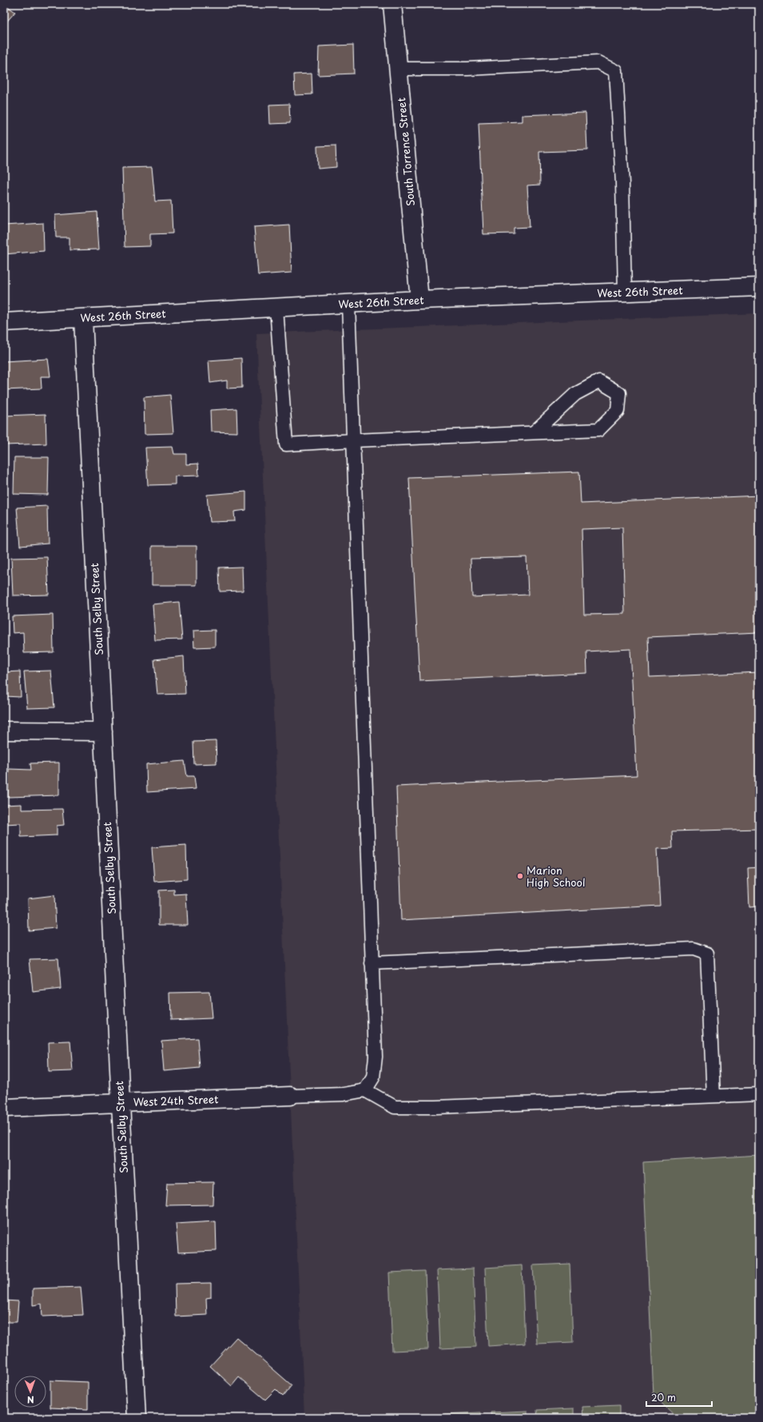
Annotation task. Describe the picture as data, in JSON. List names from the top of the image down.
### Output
{
  "streets": {
    "street": [
      "South Torrence Street",
      "West 26th Street",
      "South Selby Street",
      "West 24th Street"
    ]
  },
  "crossings": [
    ["South Torrence Street", "West 26th Street"],
    ["West 26th Street", "South Selby Street"],
    ["South Selby Street", "West 24th Street"]
  ],
  "places": ["Marion High School"],
  "scale_bar": "20 m",
  "north": "bottom"
}
